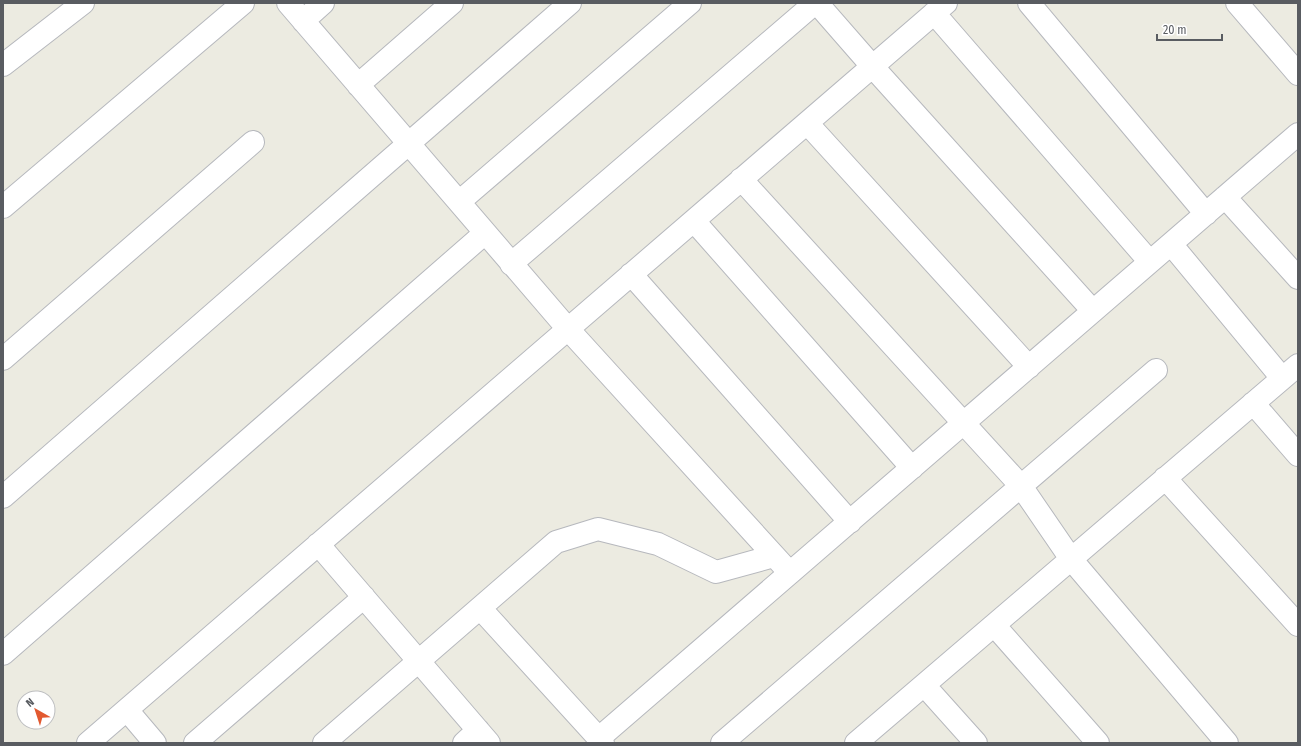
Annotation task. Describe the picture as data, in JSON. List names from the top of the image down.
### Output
{
  "scale_bar": "20 m",
  "north": "top left"
}
